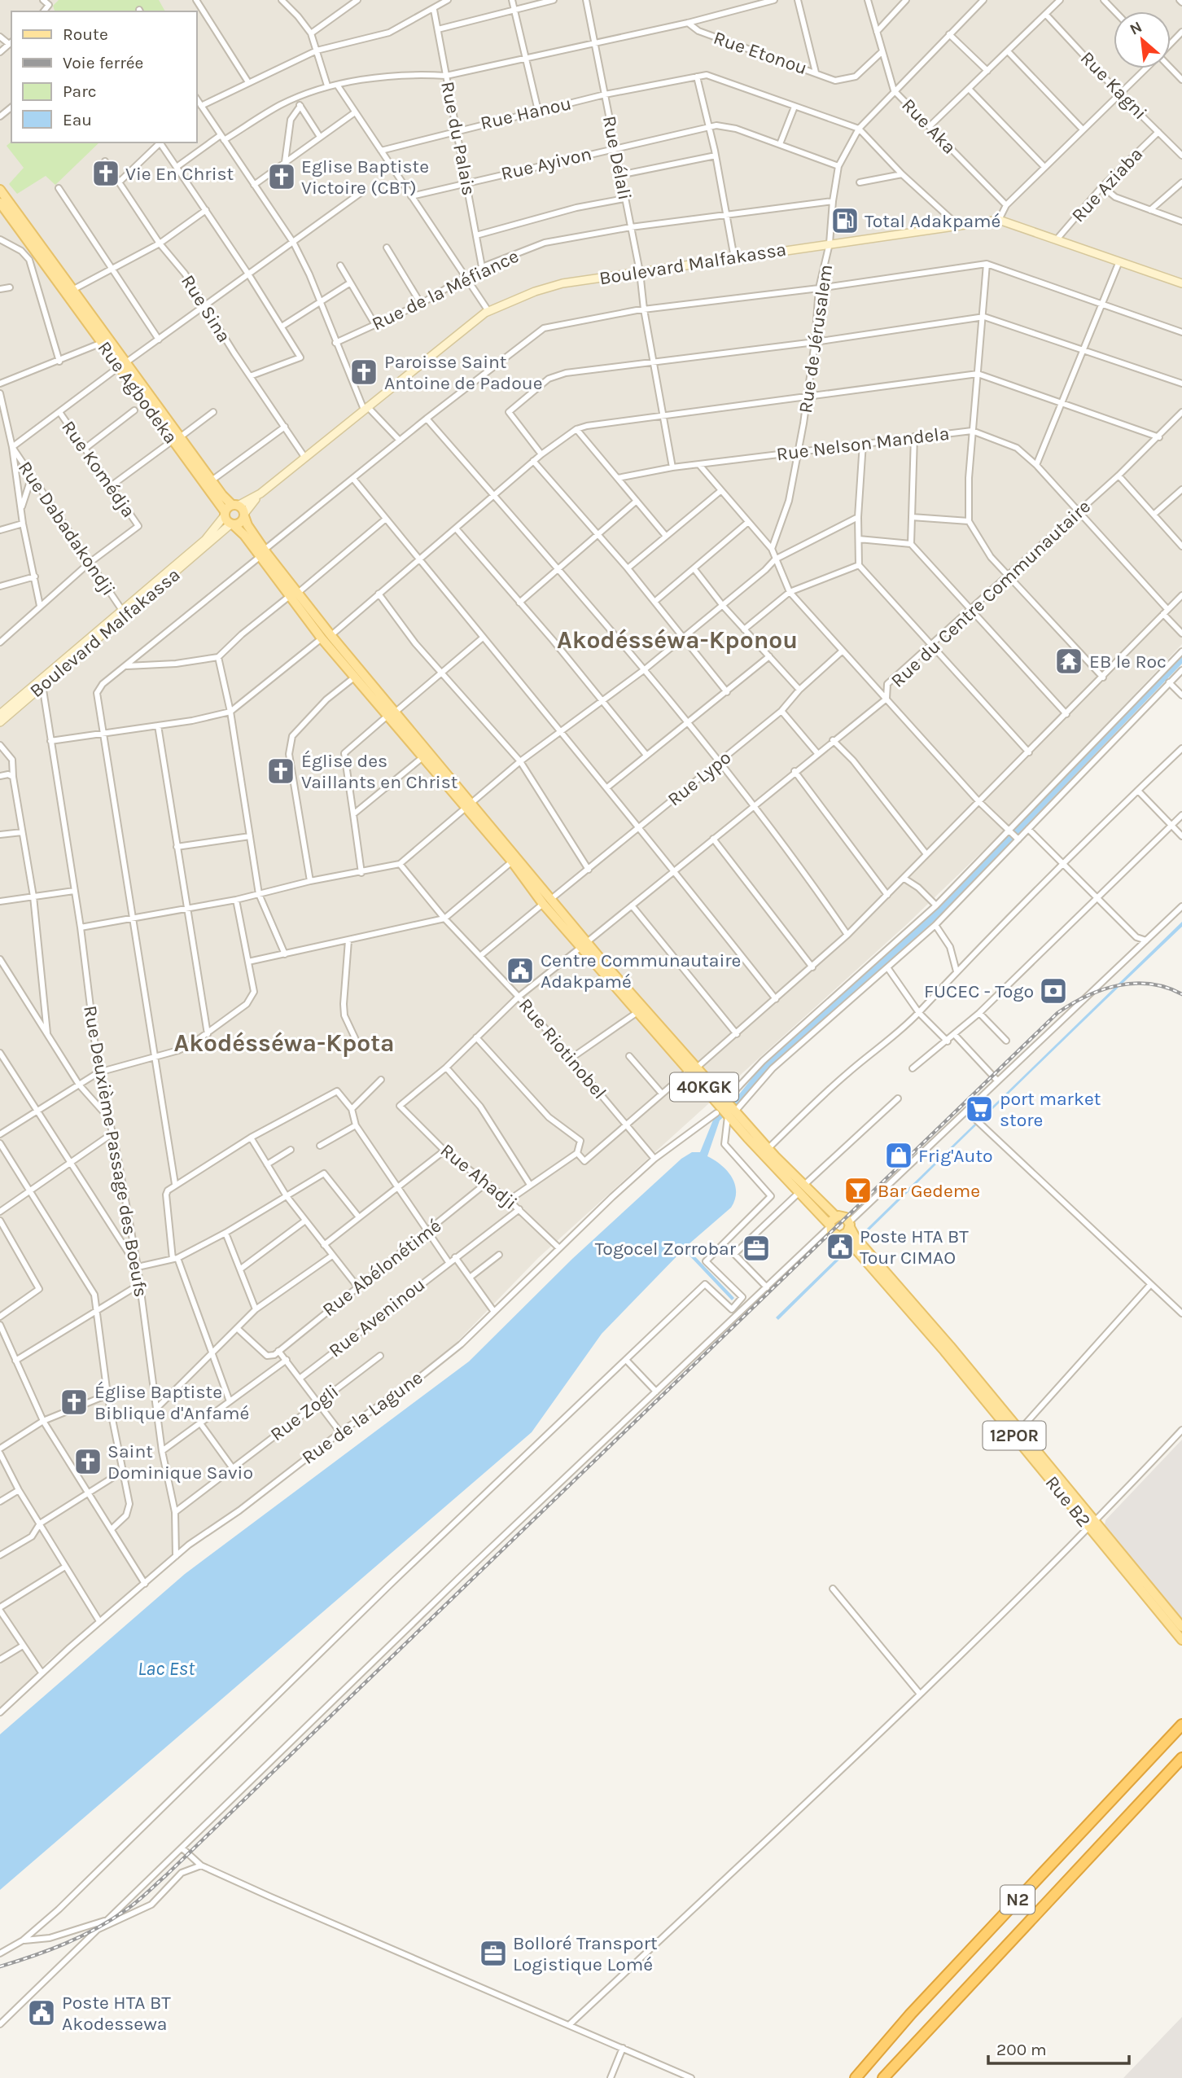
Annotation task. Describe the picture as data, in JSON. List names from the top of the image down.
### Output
{
  "streets": {
    "highway": ["N2"],
    "main road": [
      "Rue Agbodeka",
      "40KGK",
      "12POR",
      "Rue B2"
    ],
    "street": [
      "Rue Etonou",
      "Rue Kagni",
      "Rue Hanou",
      "Rue Aka",
      "Rue du Palais",
      "Rue Délali",
      "Rue Ayivon",
      "Rue Aziaba",
      "Boulevard Malfakassa",
      "Rue de la Méfiance",
      "Rue Sina",
      "Rue de Jérusalem",
      "Rue Nelson Mandela",
      "Rue Komédja",
      "Rue Dabadakondji",
      "Rue du Centre Communautaire",
      "Rue Lypo",
      "Rue Riotinobel",
      "Rue Deuxième Passage des Boeufs",
      "Rue Ahadji",
      "Rue Abélonétimé",
      "Rue Aveninou",
      "Rue Zogli",
      "Rue de la Lagune"
    ]
  },
  "crossings": [
    ["Rue Etonou", "Rue Aka"],
    ["Rue Kagni", "Rue Aziaba"],
    ["Rue Hanou", "Rue du Palais"],
    ["Rue Hanou", "Rue Délali"],
    ["Rue Aka", "Rue de Jérusalem"],
    ["Rue du Palais", "Rue Ayivon"],
    ["Rue du Palais", "Rue de la Méfiance"],
    ["Rue Délali", "Rue Ayivon"],
    ["Rue Délali", "Boulevard Malfakassa"],
    ["Rue Délali", "Rue de la Méfiance"],
    ["Rue Délali", "Rue Nelson Mandela"],
    ["Rue Ayivon", "Rue de Jérusalem"],
    ["Rue Aziaba", "Boulevard Malfakassa"],
    ["Boulevard Malfakassa", "Rue Sina"],
    ["Boulevard Malfakassa", "Rue de Jérusalem"],
    ["Boulevard Malfakassa", "Rue Deuxième Passage des Boeufs"],
    ["Rue de la Méfiance", "Rue de Jérusalem"],
    ["Rue de Jérusalem", "Rue Nelson Mandela"],
    ["Rue Nelson Mandela", "Rue du Centre Communautaire"],
    ["Rue Komédja", "Rue Dabadakondji"],
    ["Rue du Centre Communautaire", "Rue Riotinobel"],
    ["Rue du Centre Communautaire", "40KGK"],
    ["Rue du Centre Communautaire", "Rue Ahadji"],
    ["Rue Lypo", "Rue Riotinobel"],
    ["Rue Riotinobel", "Rue de la Lagune"],
    ["40KGK", "Rue B2"],
    ["Rue Deuxième Passage des Boeufs", "Rue Zogli"],
    ["Rue Deuxième Passage des Boeufs", "Rue de la Lagune"],
    ["Rue Ahadji", "Rue Abélonétimé"],
    ["Rue Ahadji", "Rue Aveninou"],
    ["Rue Ahadji", "Rue de la Lagune"]
  ],
  "districts": ["Akodésséwa-Kponou", "Akodésséwa-Kpota"],
  "water": ["Lac Est"],
  "places": {
    "church": [
      "Vie En Christ",
      "Eglise Baptiste Victoire (CBT)",
      "Paroisse Saint Antoine de Padoue",
      "Église des Vaillants en Christ",
      "Église Baptiste Biblique d'Anfamé",
      "Saint Dominique Savio"
    ],
    "fuel station": ["Total Adakpamé"],
    "temple": ["EB le Roc"],
    "public building": ["Centre Communautaire Adakpamé", "Poste HTA BT Tour CIMAO", "Poste HTA BT Akodessewa"],
    "bank": ["FUCEC - Togo"],
    "supermarket": ["port market store"],
    "shop": ["Frig'Auto"],
    "bar": ["Bar Gedeme"],
    "office": ["Togocel Zorrobar", "Bolloré Transport Logistique Lomé"]
  },
  "legend": [
    "Route",
    "Voie ferrée",
    "Parc",
    "Eau"
  ],
  "scale_bar": "200 m",
  "north": "top left"
}
